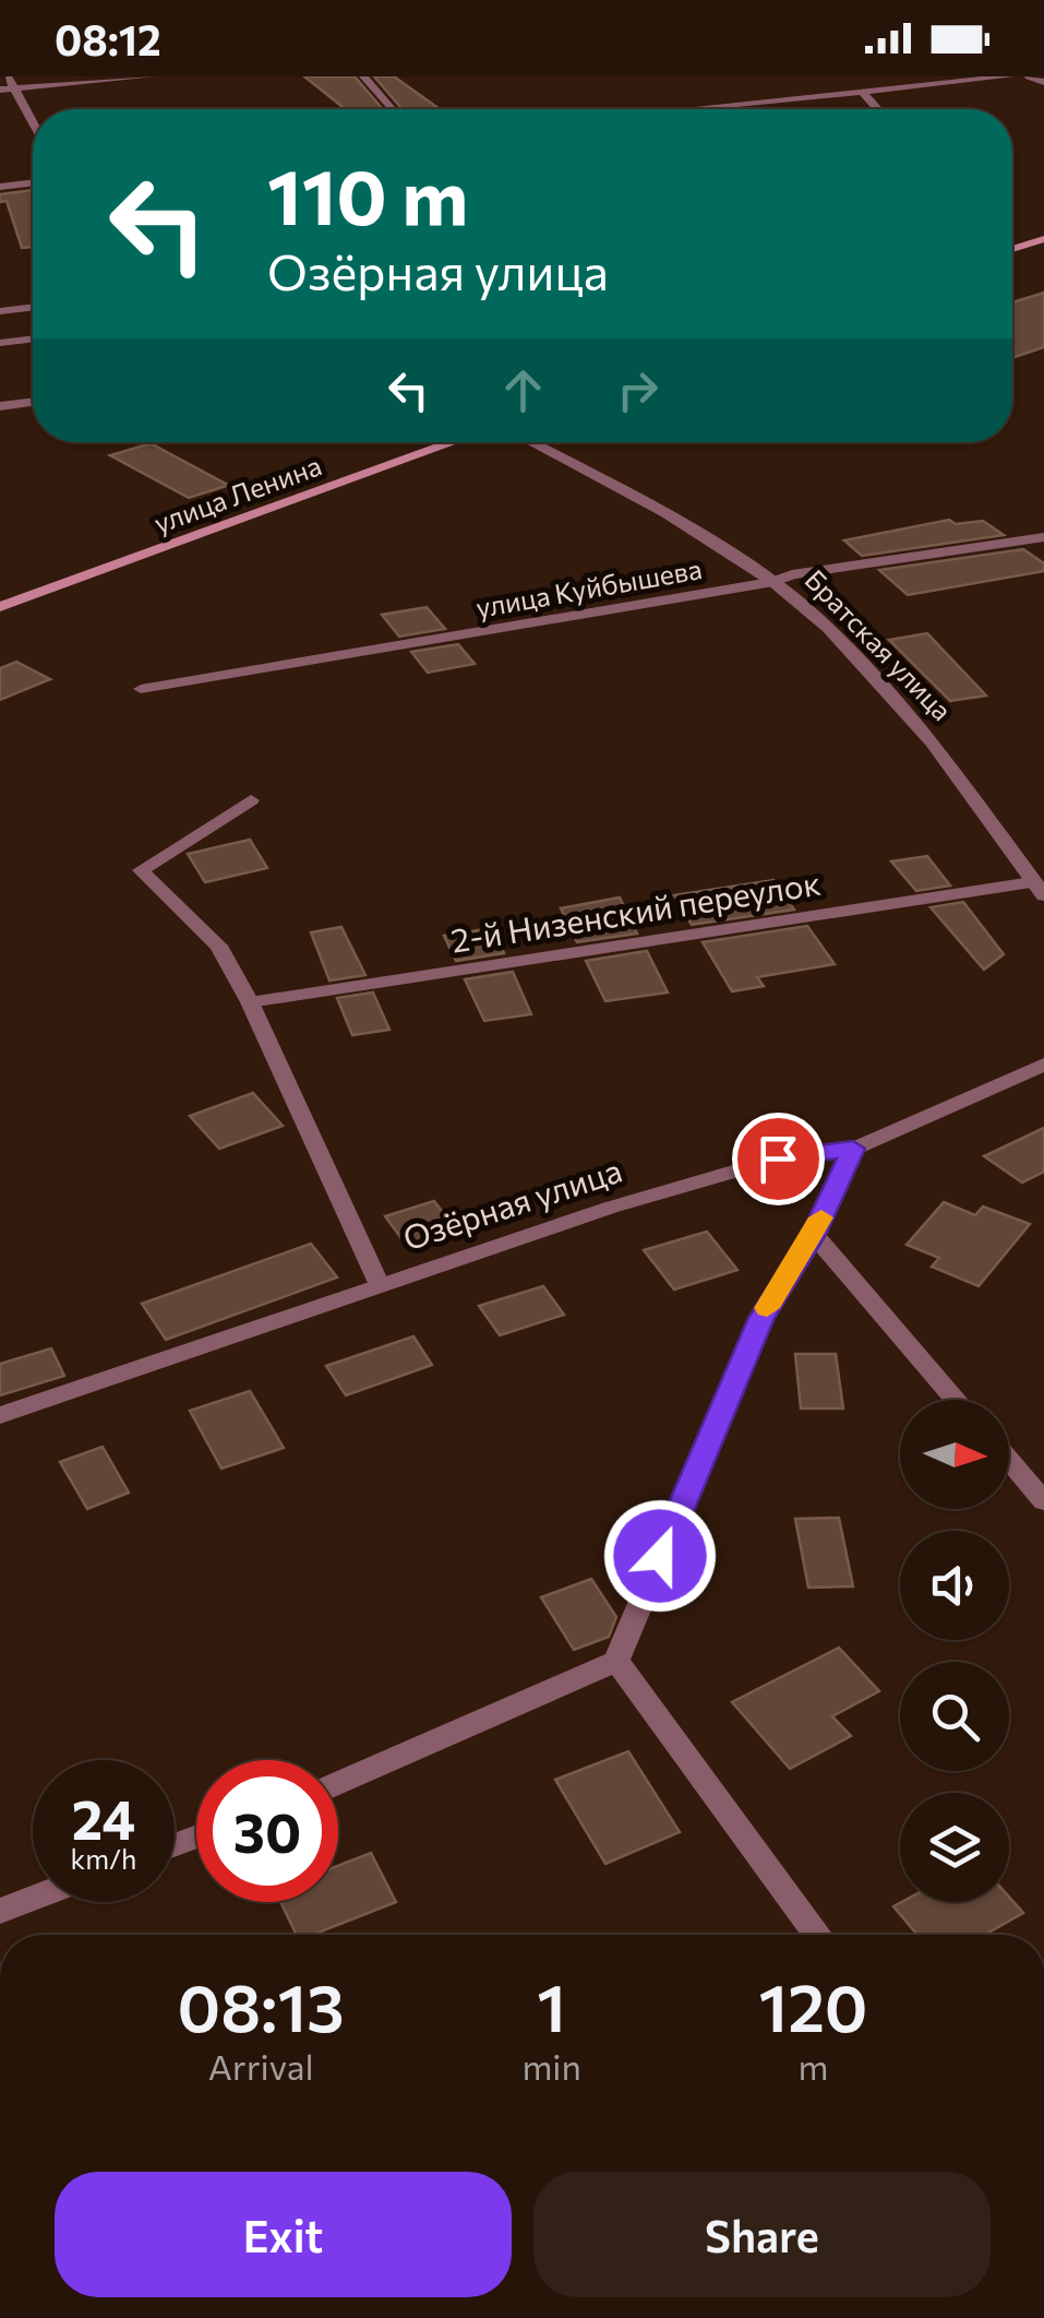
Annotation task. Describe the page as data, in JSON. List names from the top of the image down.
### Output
{
  "streets": {
    "main road": ["улица Ленина"],
    "street": [
      "улица Куйбышева",
      "Братская улица",
      "2-й Низенский переулок",
      "Озёрная улица"
    ]
  },
  "crossings": [
    ["улица Куйбышева", "Братская улица"],
    ["Братская улица", "2-й Низенский переулок"]
  ],
  "north": "right",
  "page": {
    "status": "08:12",
    "turn": ["110 m", "Озёрная улица"],
    "speed": "24 km/h",
    "limit": "30",
    "eta": [
      "08:13",
      "Arrival",
      "1",
      "min",
      "120",
      "m"
    ],
    "buttons": ["Exit", "Share"]
  }
}
